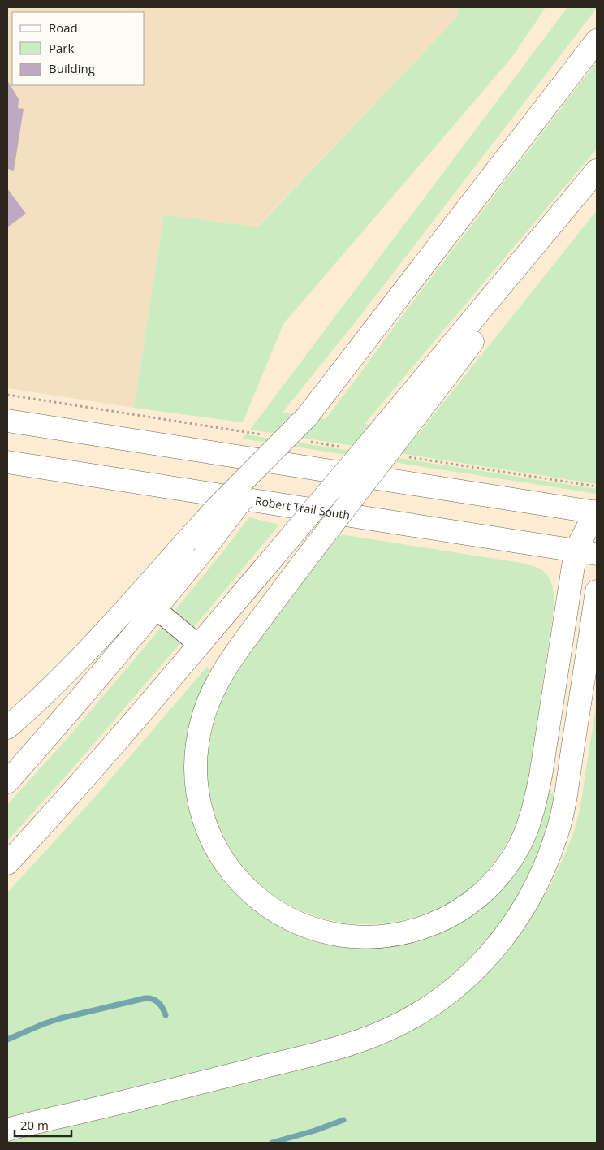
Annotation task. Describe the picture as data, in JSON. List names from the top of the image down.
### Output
{
  "streets": {
    "main road": ["Robert Trail South"]
  },
  "legend": ["Road", "Park", "Building"],
  "scale_bar": "20 m"
}
